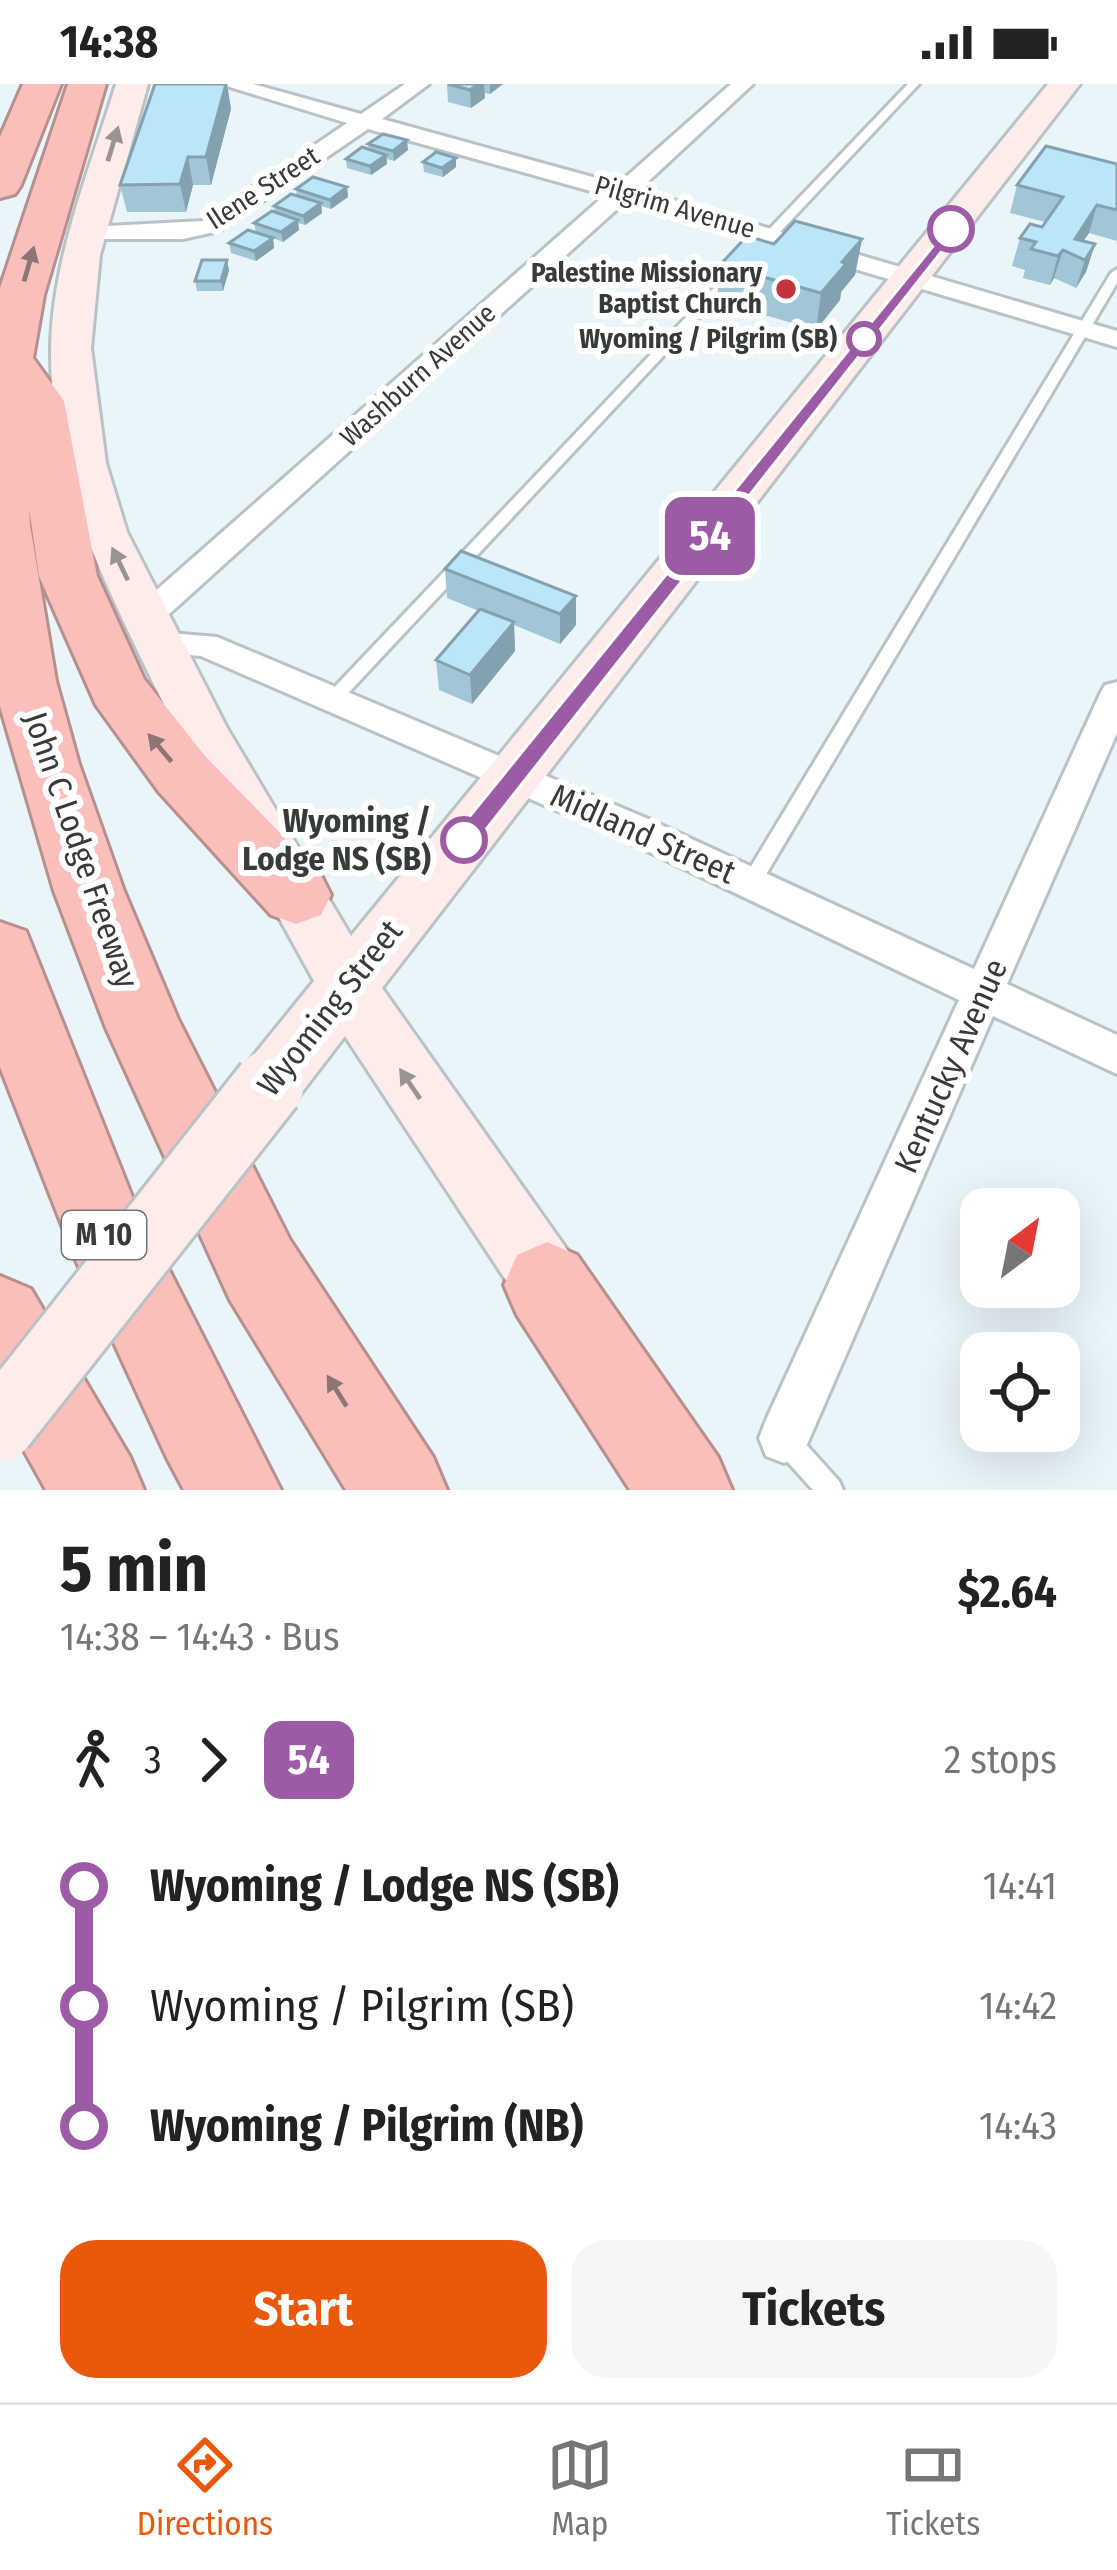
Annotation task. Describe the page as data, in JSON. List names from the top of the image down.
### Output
{
  "streets": {
    "highway": ["John C Lodge Freeway", "M 10"],
    "street": [
      "Ilene Street",
      "Pilgrim Avenue",
      "Washburn Avenue",
      "Midland Street",
      "Wyoming Street",
      "Kentucky Avenue"
    ]
  },
  "crossings": [
    ["Ilene Street", "Pilgrim Avenue"],
    ["Pilgrim Avenue", "Washburn Avenue"],
    ["Pilgrim Avenue", "Wyoming Street"],
    ["Washburn Avenue", "Midland Street"],
    ["Midland Street", "Wyoming Street"],
    ["Midland Street", "Kentucky Avenue"]
  ],
  "places": ["Palestine Missionary Baptist Church", "Wyoming / Pilgrim (SB)", "Wyoming / Lodge NS (SB)"],
  "lines": ["bus line 54"],
  "north": "top right",
  "page": {
    "status": "14:38",
    "on_map": "54",
    "heading": ["5 min", "14:38 – 14:43 · Bus", "$2.64"],
    "legs": ["3", "54", "2 stops"],
    "list": [
      {
        "name": "Wyoming / Lodge NS (SB)",
        "value": "14:41"
      },
      {
        "name": "Wyoming / Pilgrim (SB)",
        "value": "14:42"
      },
      {
        "name": "Wyoming / Pilgrim (NB)",
        "value": "14:43"
      }
    ],
    "buttons": ["Start", "Tickets"],
    "tabs": ["Directions", "Map", "Tickets"]
  }
}
